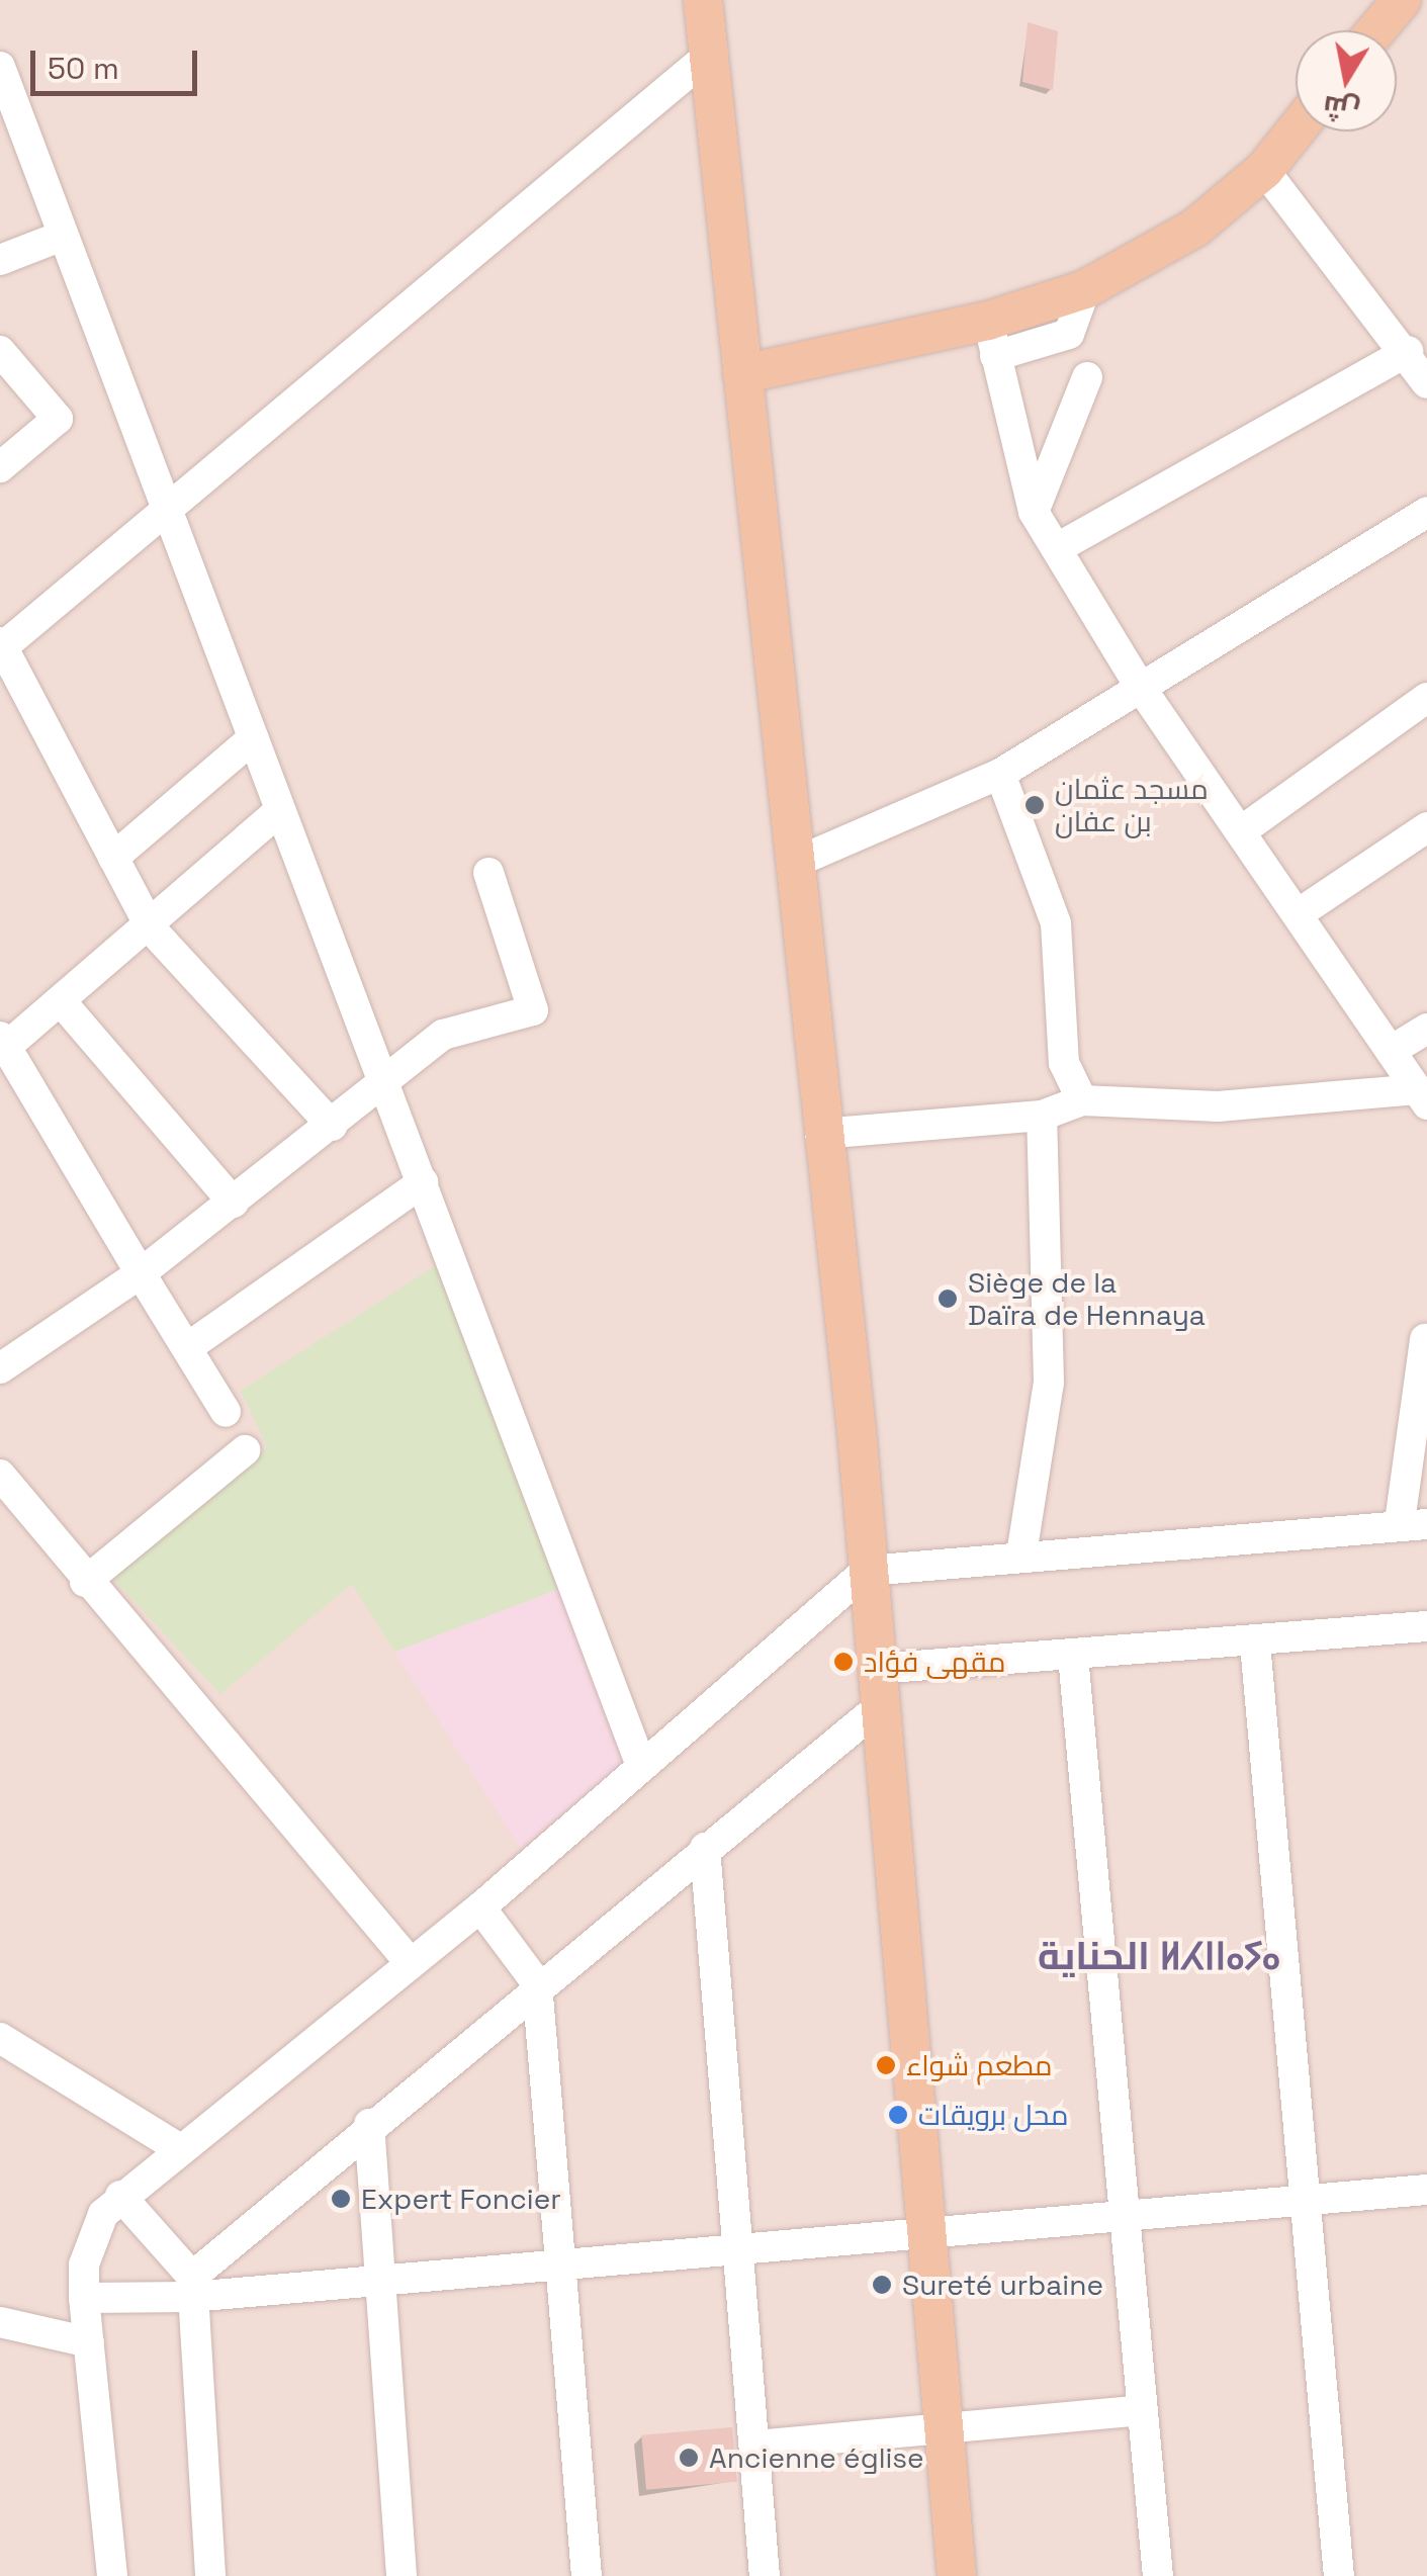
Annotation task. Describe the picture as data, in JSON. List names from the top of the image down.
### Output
{
  "districts": ["الحناية ⵍⵃⵏⵏⴰⵢⴰ"],
  "places": [
    "مسجد عثمان بن عفان",
    "Siège de la Daïra de Hennaya",
    "مقهى فؤاد",
    "مطعم شواء",
    "محل برويقات",
    "Expert Foncier",
    "Sureté urbaine",
    "Ancienne église"
  ],
  "scale_bar": "50 m",
  "north": "bottom"
}
